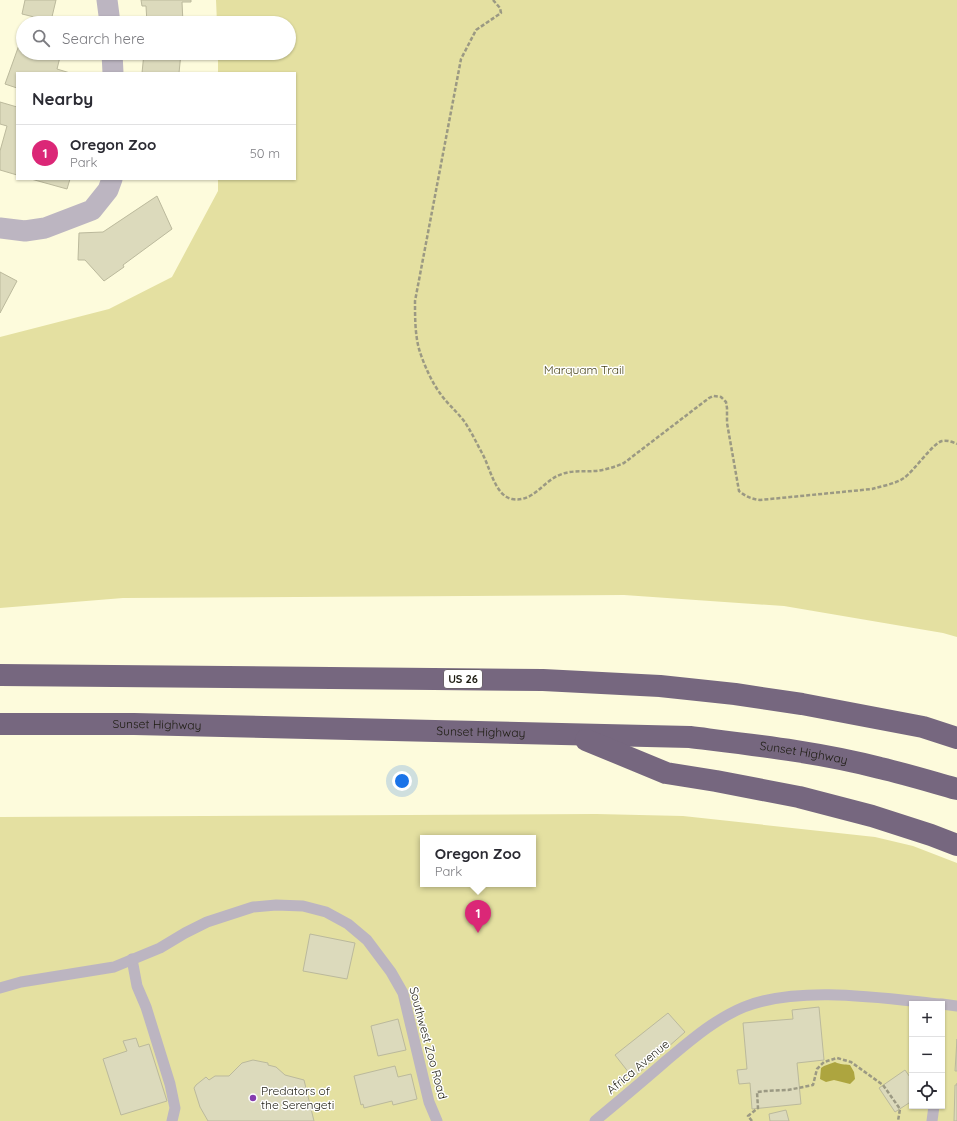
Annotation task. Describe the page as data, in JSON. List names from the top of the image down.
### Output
{
  "streets": {
    "highway": ["US 26", "Sunset Highway"],
    "lane": ["Southwest Zoo Road", "Africa Avenue"]
  },
  "parks": ["Marquam Trail"],
  "places": ["Predators of the Serengeti"],
  "page": {
    "search": "Search here",
    "heading": "Nearby",
    "list": [
      {
        "mark": "1",
        "name": "Oregon Zoo",
        "note": "Park",
        "value": "50 m"
      }
    ],
    "popup": ["Oregon Zoo", "Park"],
    "pins": "1",
    "map_buttons": ["+", "−"]
  }
}
